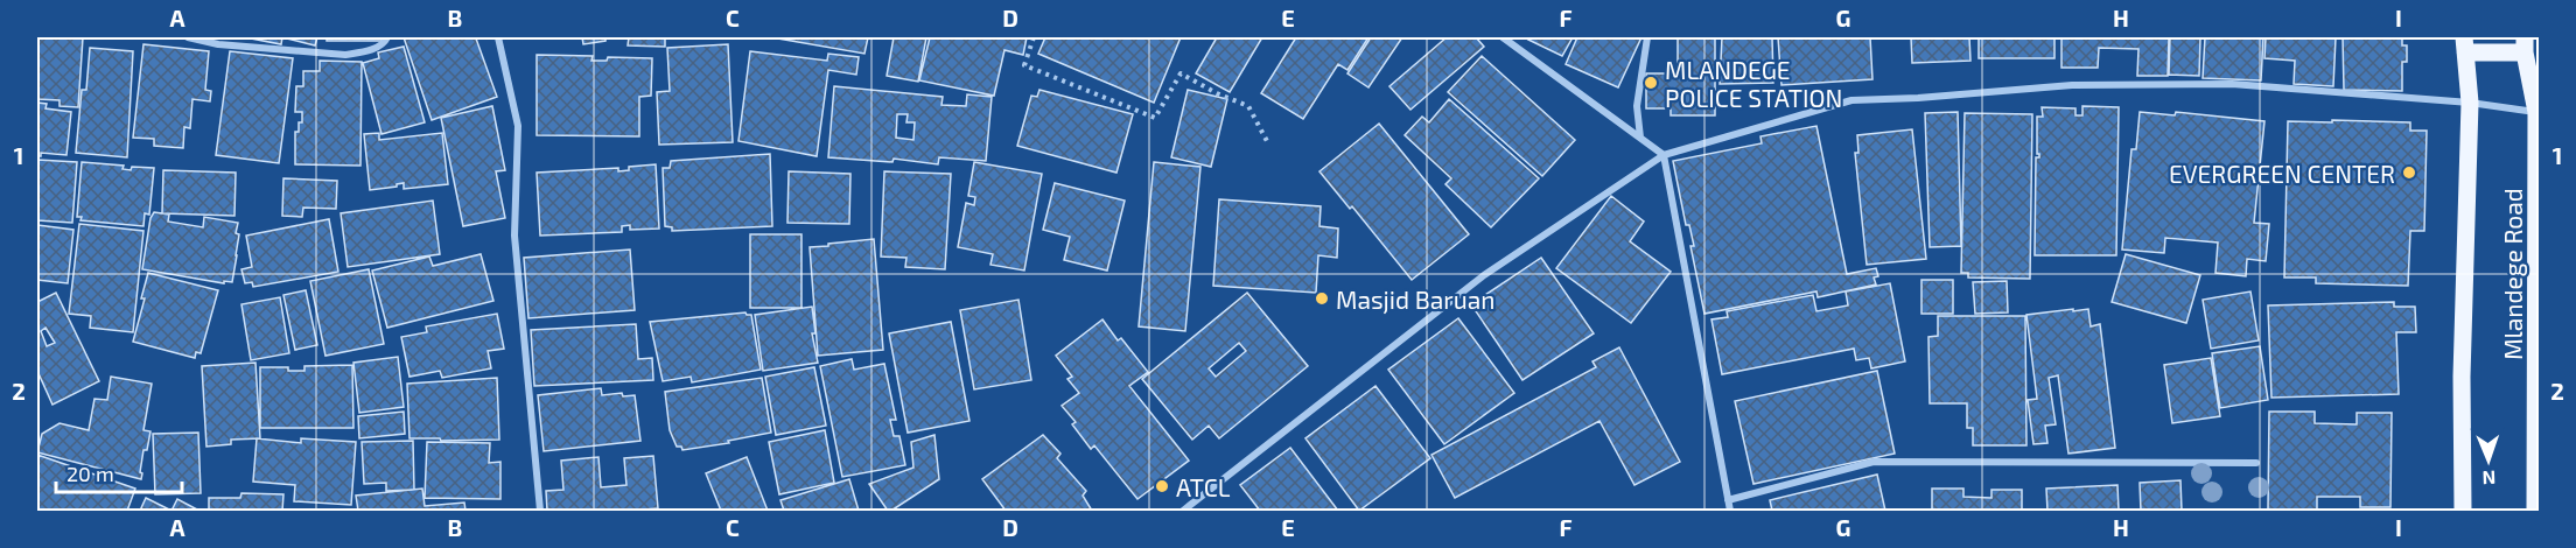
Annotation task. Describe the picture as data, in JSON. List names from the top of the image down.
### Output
{
  "streets": {
    "main road": ["Mlandege Road"]
  },
  "places": [
    "MLANDEGE POLICE STATION",
    "EVERGREEN CENTER",
    "Masjid Baruan",
    "ATCL"
  ],
  "scale_bar": "20 m",
  "north": "bottom",
  "grid": {
    "columns": [
      "A",
      "B",
      "C",
      "D",
      "E",
      "F",
      "G",
      "H",
      "I"
    ],
    "rows": ["1", "2"]
  }
}
